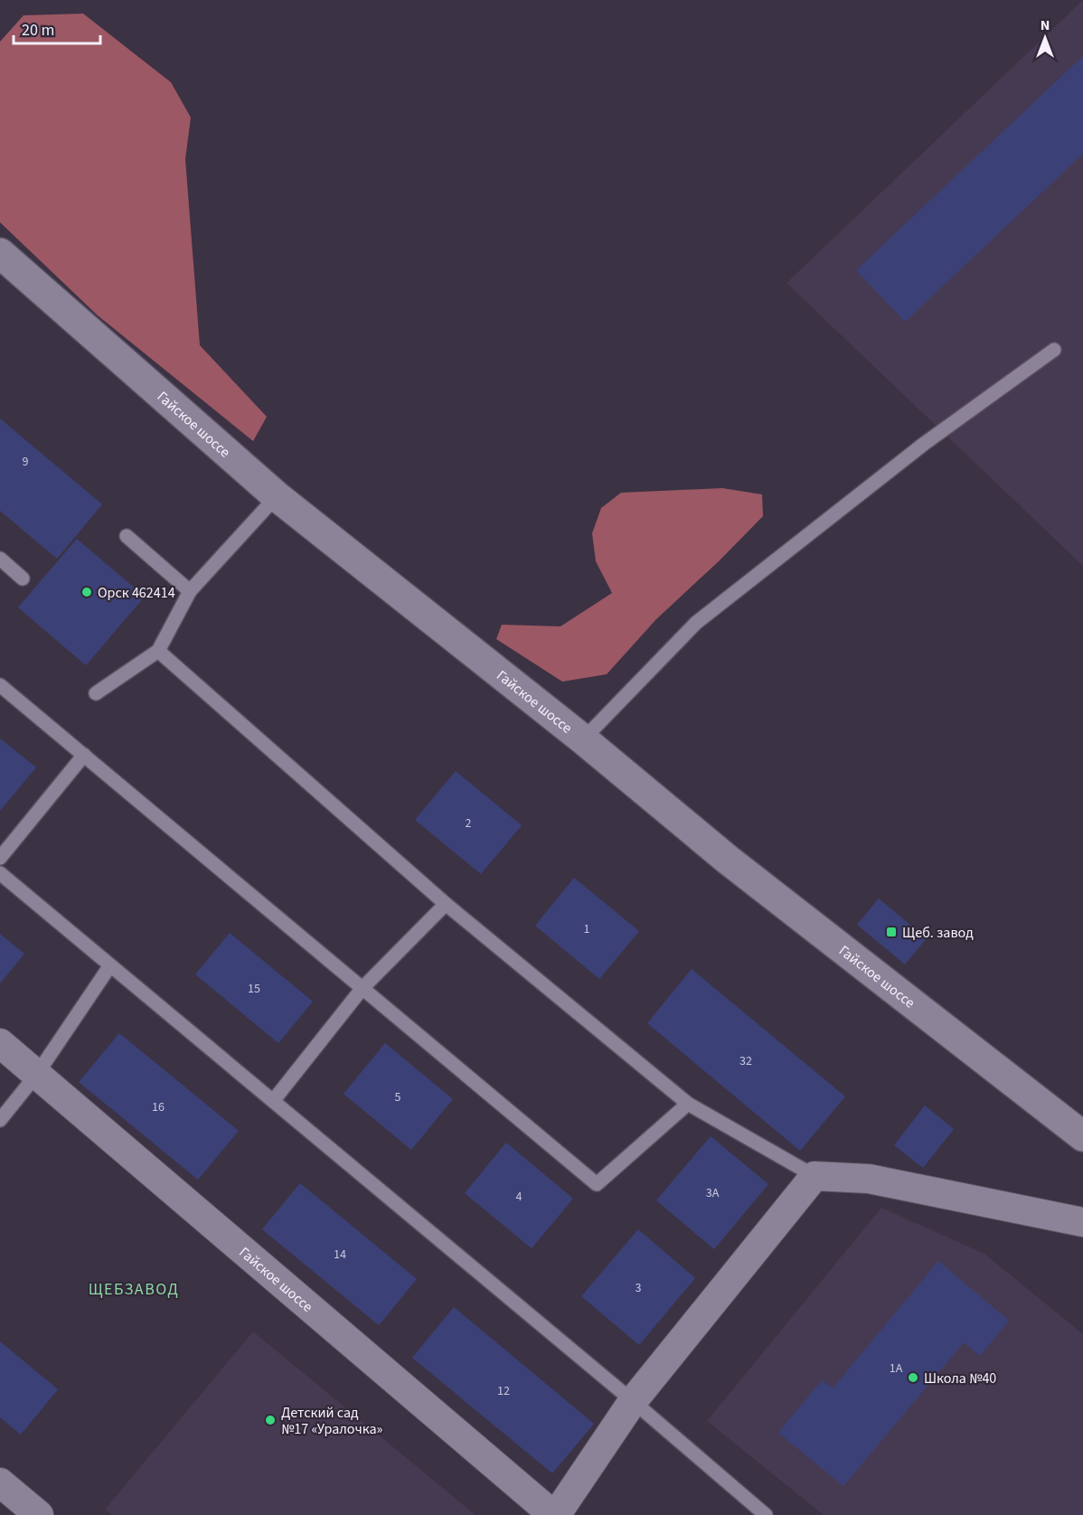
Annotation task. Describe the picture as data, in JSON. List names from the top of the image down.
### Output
{
  "streets": {
    "main road": ["Гайское шоссе"]
  },
  "districts": ["ЩЕБЗАВОД"],
  "places": {
    "other": ["Орск 462414", "Школа №40", "Детский сад №17 «Уралочка»"],
    "transit": ["Щеб. завод"]
  },
  "house_numbers": [
    "9",
    "2",
    "1",
    "15",
    "32",
    "5",
    "16",
    "3А",
    "4",
    "14",
    "3",
    "1А",
    "12"
  ],
  "scale_bar": "20 m",
  "north": "top"
}
